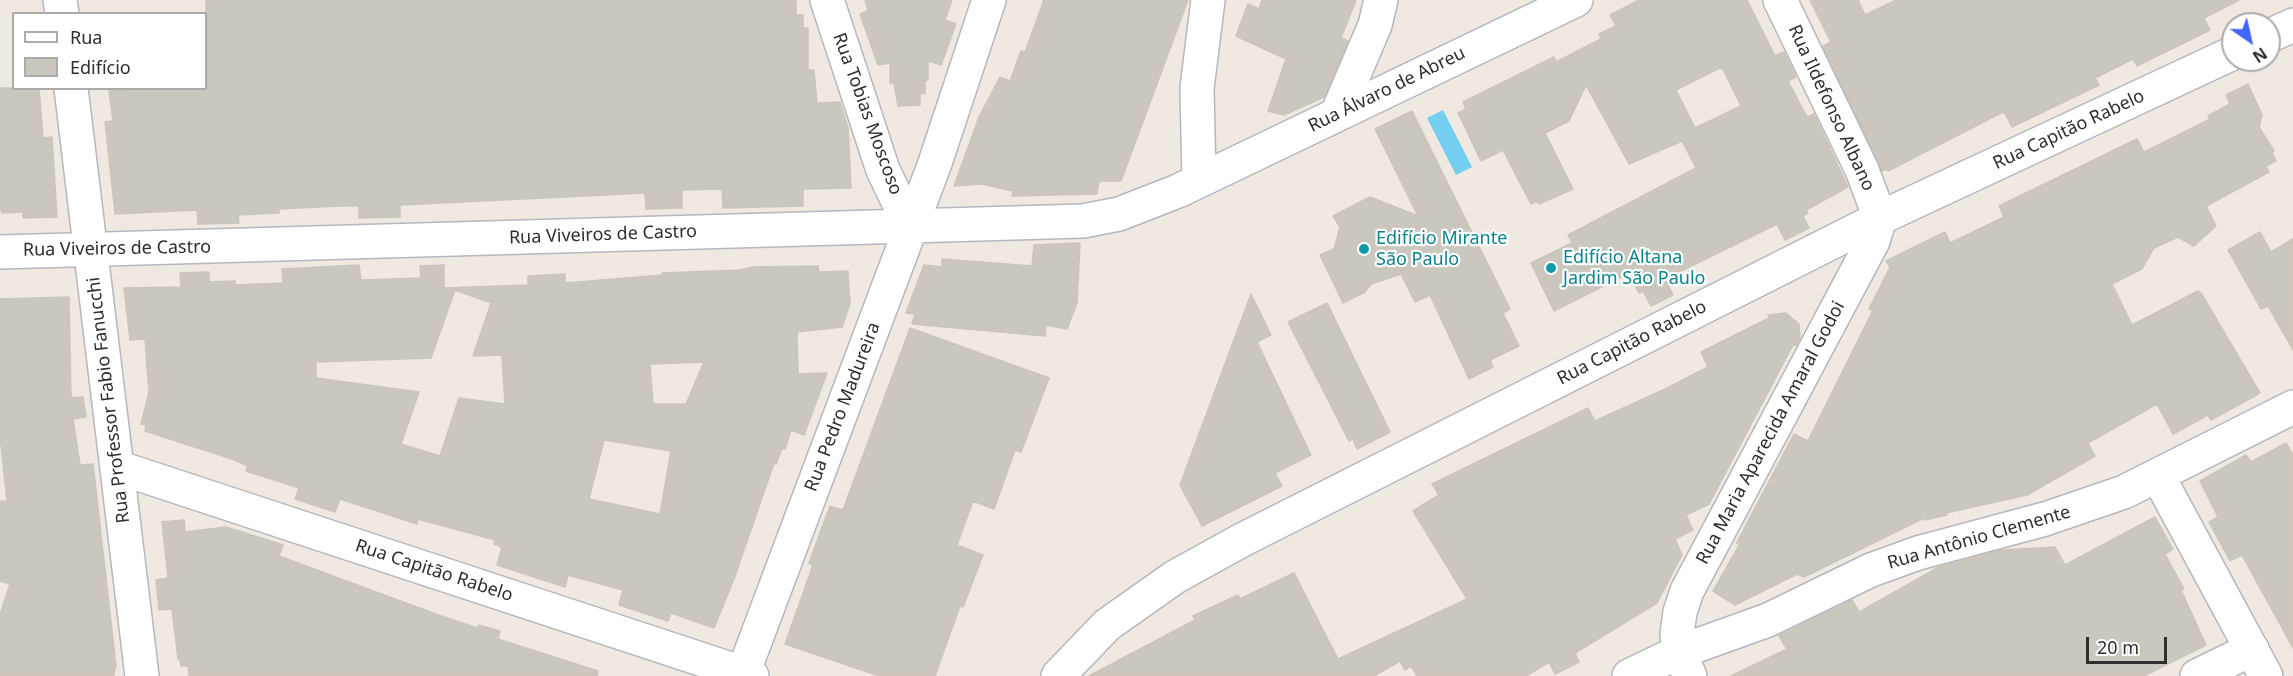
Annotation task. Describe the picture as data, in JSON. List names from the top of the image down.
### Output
{
  "streets": {
    "street": [
      "Rua Álvaro de Abreu",
      "Rua Ildefonso Albano",
      "Rua Tobias Moscoso",
      "Rua Capitão Rabelo",
      "Rua Viveiros de Castro",
      "Rua Professor Fabio Fanucchi",
      "Rua Pedro Madureira",
      "Rua Maria Aparecida Amaral Godoi",
      "Rua Antônio Clemente"
    ]
  },
  "crossings": [
    ["Rua Álvaro de Abreu", "Rua Viveiros de Castro"],
    ["Rua Ildefonso Albano", "Rua Capitão Rabelo"],
    ["Rua Ildefonso Albano", "Rua Maria Aparecida Amaral Godoi"],
    ["Rua Tobias Moscoso", "Rua Viveiros de Castro"],
    ["Rua Tobias Moscoso", "Rua Pedro Madureira"],
    ["Rua Capitão Rabelo", "Rua Professor Fabio Fanucchi"],
    ["Rua Capitão Rabelo", "Rua Pedro Madureira"],
    ["Rua Capitão Rabelo", "Rua Maria Aparecida Amaral Godoi"],
    ["Rua Viveiros de Castro", "Rua Professor Fabio Fanucchi"],
    ["Rua Viveiros de Castro", "Rua Pedro Madureira"],
    ["Rua Maria Aparecida Amaral Godoi", "Rua Antônio Clemente"]
  ],
  "places": ["Edifício Mirante São Paulo", "Edifício Altana Jardim São Paulo"],
  "legend": ["Rua", "Edifício"],
  "scale_bar": "20 m",
  "north": "bottom right"
}
